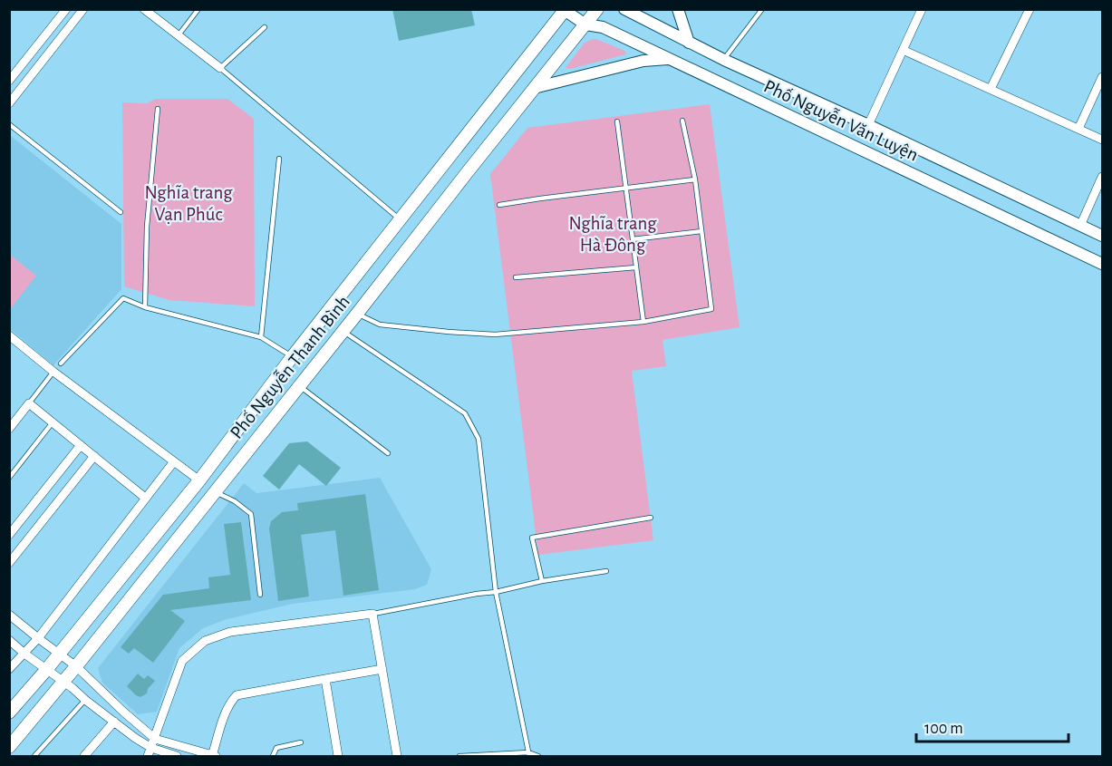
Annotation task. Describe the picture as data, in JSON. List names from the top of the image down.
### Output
{
  "streets": {
    "main road": ["Phố Nguyễn Văn Luyện", "Phố Nguyễn Thanh Bình"]
  },
  "crossings": [
    ["Phố Nguyễn Văn Luyện", "Phố Nguyễn Thanh Bình"]
  ],
  "parks": ["Nghĩa trang Vạn Phúc", "Nghĩa trang Hà Đông"],
  "scale_bar": "100 m"
}
